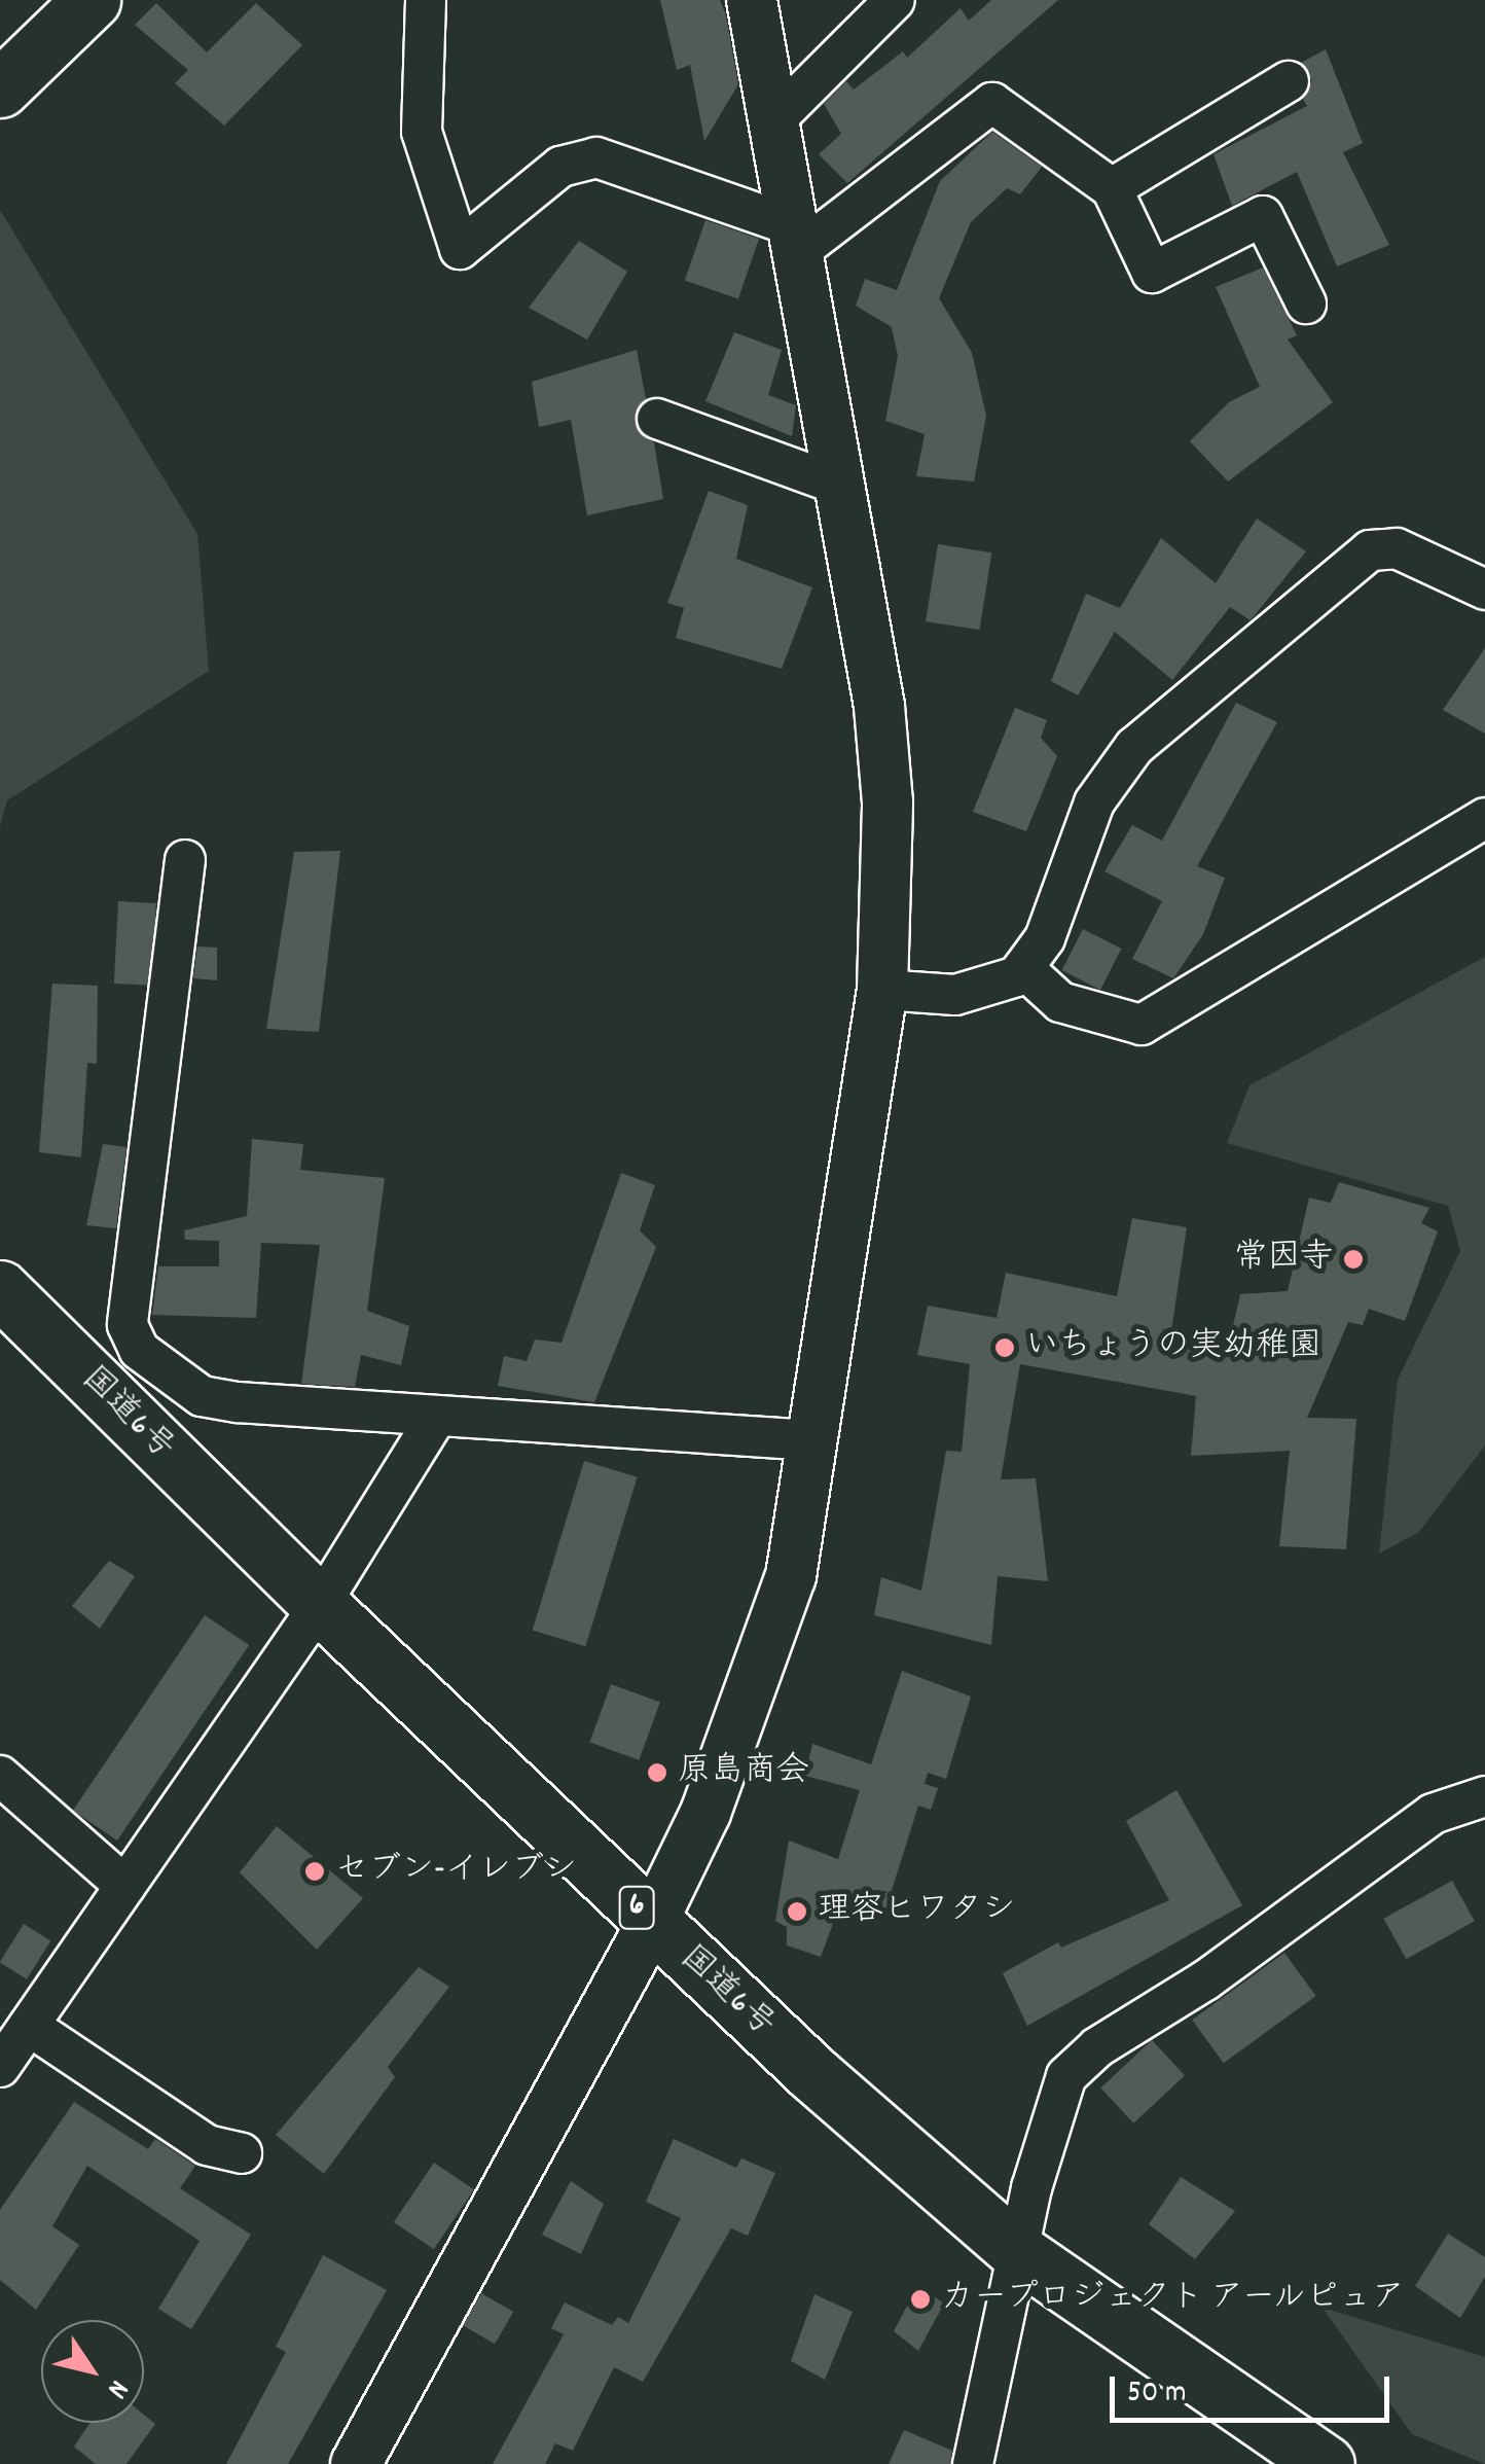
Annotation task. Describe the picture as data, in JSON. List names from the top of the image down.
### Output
{
  "streets": {
    "main road": ["国道6号", "6"]
  },
  "places": [
    "常因寺",
    "いちょうの実幼稚園",
    "原島商会",
    "セブン-イレブン",
    "理容ヒワタシ",
    "カープロジェクト アールピュア"
  ],
  "scale_bar": "50 m",
  "north": "bottom right"
}
